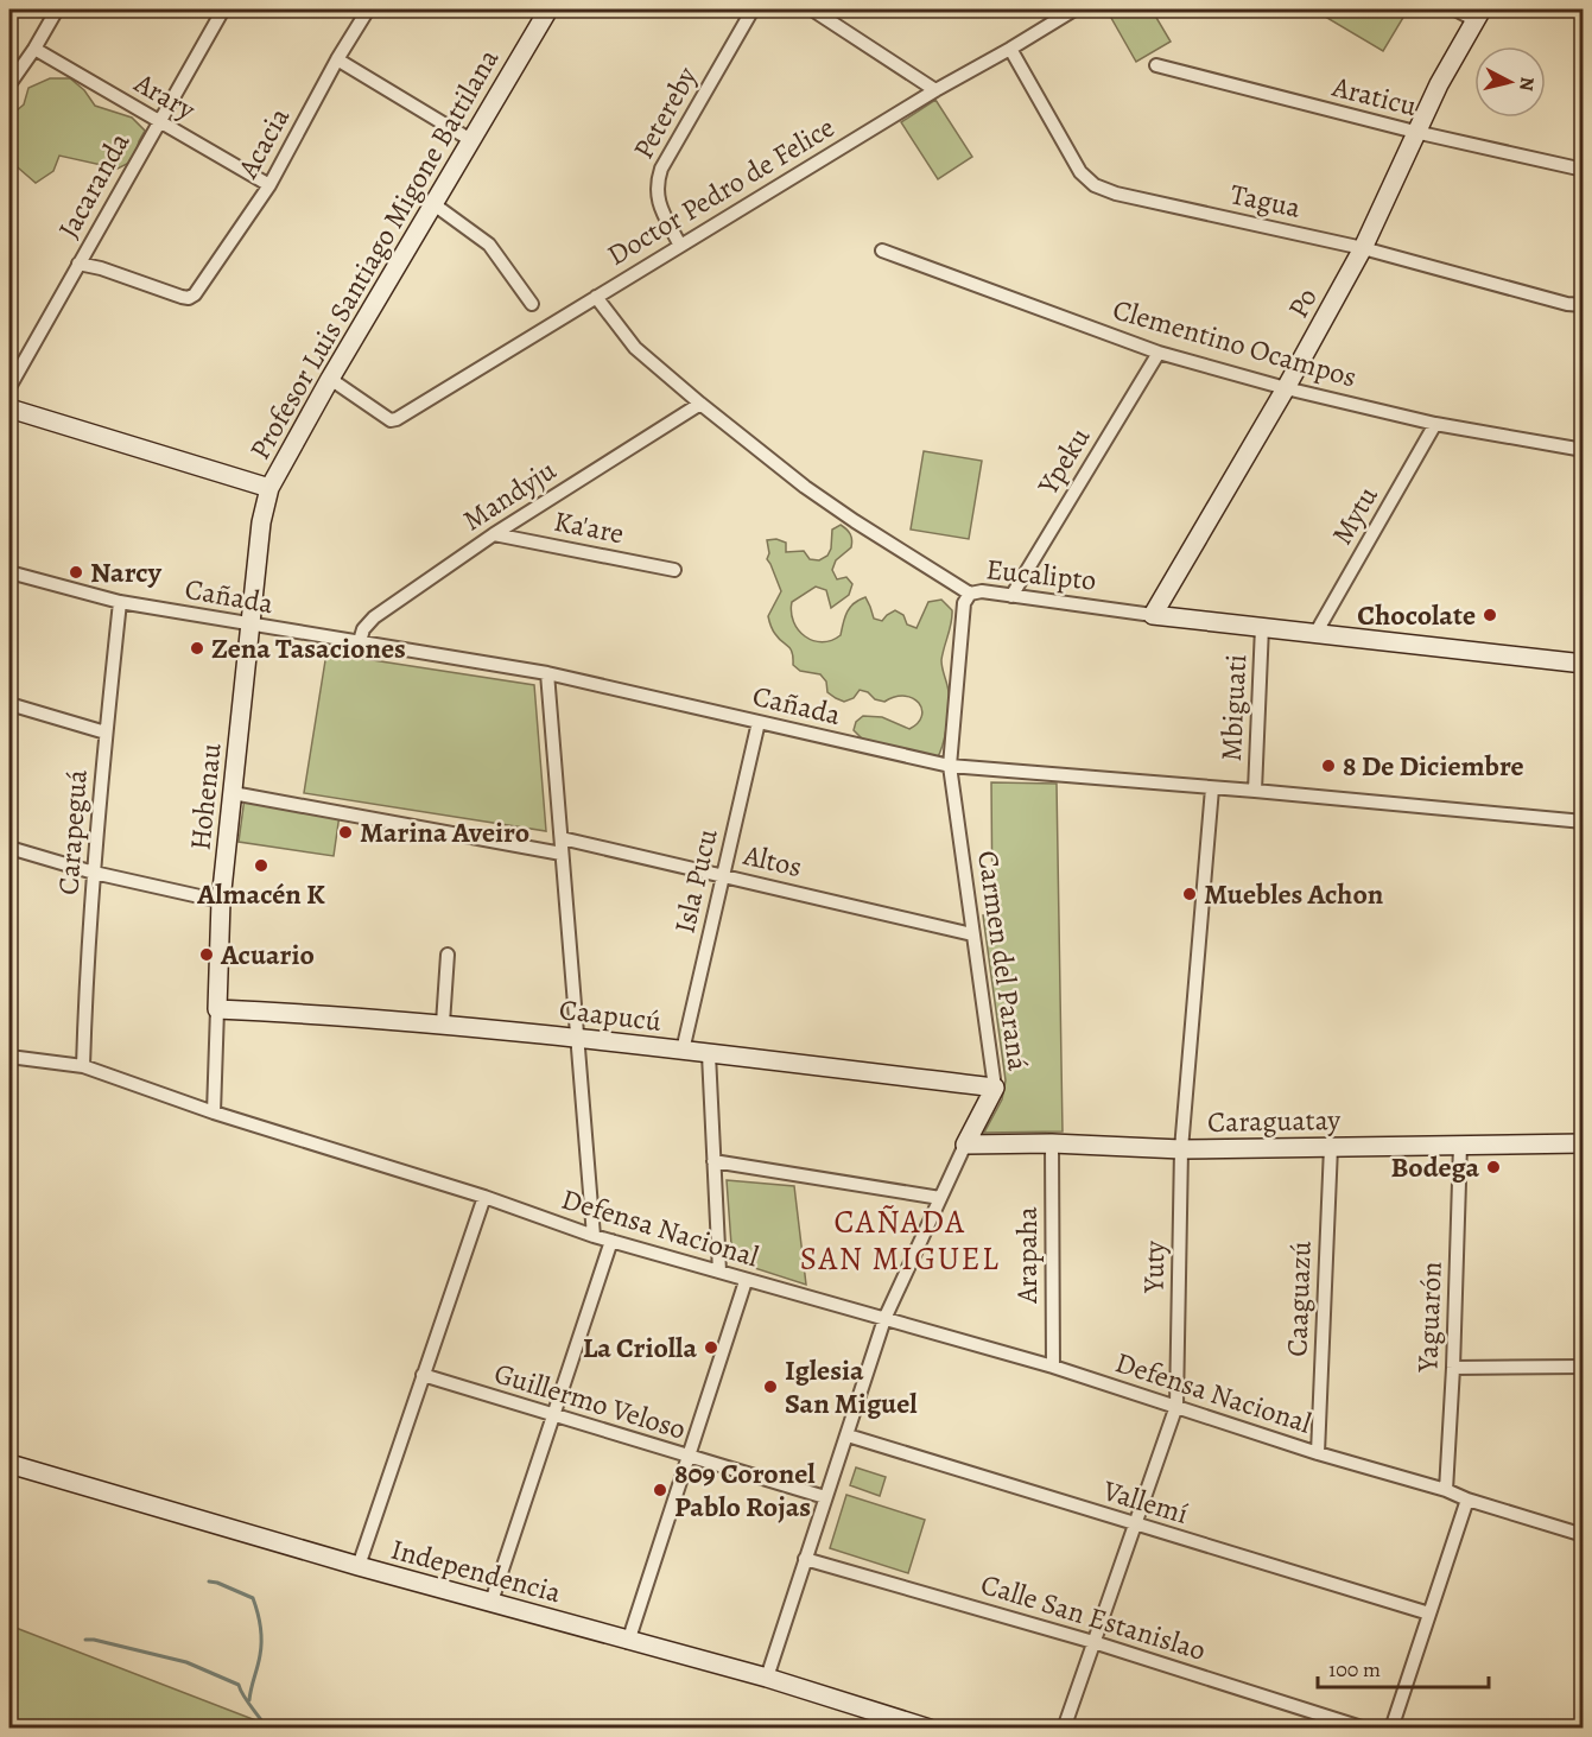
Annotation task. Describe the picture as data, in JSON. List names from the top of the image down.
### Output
{
  "streets": {
    "street": [
      "Arary",
      "Araticu",
      "Petereby",
      "Acacia",
      "Jacaranda",
      "Doctor Pedro de Felice",
      "Tagua",
      "Profesor Luis Santiago Migone Battilana",
      "Po",
      "Clementino Ocampos",
      "Ypeku",
      "Mandyju",
      "Mytu",
      "Ka'are",
      "Eucalipto",
      "Cañada",
      "Mbiguati",
      "Hohenau",
      "Carapeguá",
      "Altos",
      "Isla Pucu",
      "Carmen del Paraná",
      "Caapucú",
      "Caraguatay",
      "Defensa Nacional",
      "Arapaha",
      "Yuty",
      "Caaguazú",
      "Yaguarón",
      "Guillermo Veloso",
      "Vallemí",
      "Independencia",
      "Calle San Estanislao"
    ]
  },
  "crossings": [
    ["Arary", "Acacia"],
    ["Arary", "Jacaranda"],
    ["Araticu", "Po"],
    ["Petereby", "Doctor Pedro de Felice"],
    ["Acacia", "Jacaranda"],
    ["Doctor Pedro de Felice", "Tagua"],
    ["Doctor Pedro de Felice", "Profesor Luis Santiago Migone Battilana"],
    ["Doctor Pedro de Felice", "Eucalipto"],
    ["Tagua", "Po"],
    ["Profesor Luis Santiago Migone Battilana", "Hohenau"],
    ["Po", "Clementino Ocampos"],
    ["Po", "Eucalipto"],
    ["Clementino Ocampos", "Ypeku"],
    ["Clementino Ocampos", "Mytu"],
    ["Ypeku", "Eucalipto"],
    ["Mandyju", "Ka'are"],
    ["Mandyju", "Eucalipto"],
    ["Mandyju", "Cañada"],
    ["Mytu", "Eucalipto"],
    ["Eucalipto", "Mbiguati"],
    ["Eucalipto", "Carmen del Paraná"],
    ["Cañada", "Mbiguati"],
    ["Cañada", "Hohenau"],
    ["Cañada", "Carapeguá"],
    ["Cañada", "Isla Pucu"],
    ["Cañada", "Carmen del Paraná"],
    ["Cañada", "Yuty"],
    ["Hohenau", "Caapucú"],
    ["Hohenau", "Defensa Nacional"],
    ["Carapeguá", "Defensa Nacional"],
    ["Altos", "Isla Pucu"],
    ["Altos", "Carmen del Paraná"],
    ["Isla Pucu", "Caapucú"],
    ["Carmen del Paraná", "Caapucú"],
    ["Carmen del Paraná", "Caraguatay"],
    ["Carmen del Paraná", "Defensa Nacional"],
    ["Carmen del Paraná", "Guillermo Veloso"],
    ["Carmen del Paraná", "Vallemí"],
    ["Carmen del Paraná", "Independencia"],
    ["Carmen del Paraná", "Calle San Estanislao"],
    ["Caraguatay", "Arapaha"],
    ["Caraguatay", "Yuty"],
    ["Caraguatay", "Caaguazú"],
    ["Caraguatay", "Yaguarón"],
    ["Defensa Nacional", "Arapaha"],
    ["Defensa Nacional", "Yuty"],
    ["Defensa Nacional", "Caaguazú"],
    ["Defensa Nacional", "Yaguarón"],
    ["Yuty", "Vallemí"],
    ["Yuty", "Calle San Estanislao"]
  ],
  "districts": ["CAÑADA SAN MIGUEL"],
  "places": [
    "Narcy",
    "Chocolate",
    "Zena Tasaciones",
    "8 De Diciembre",
    "Marina Aveiro",
    "Almacén K",
    "Muebles Achon",
    "Acuario",
    "Bodega",
    "La Criolla",
    "Iglesia San Miguel",
    "809 Coronel Pablo Rojas"
  ],
  "scale_bar": "100 m",
  "north": "right"
}
